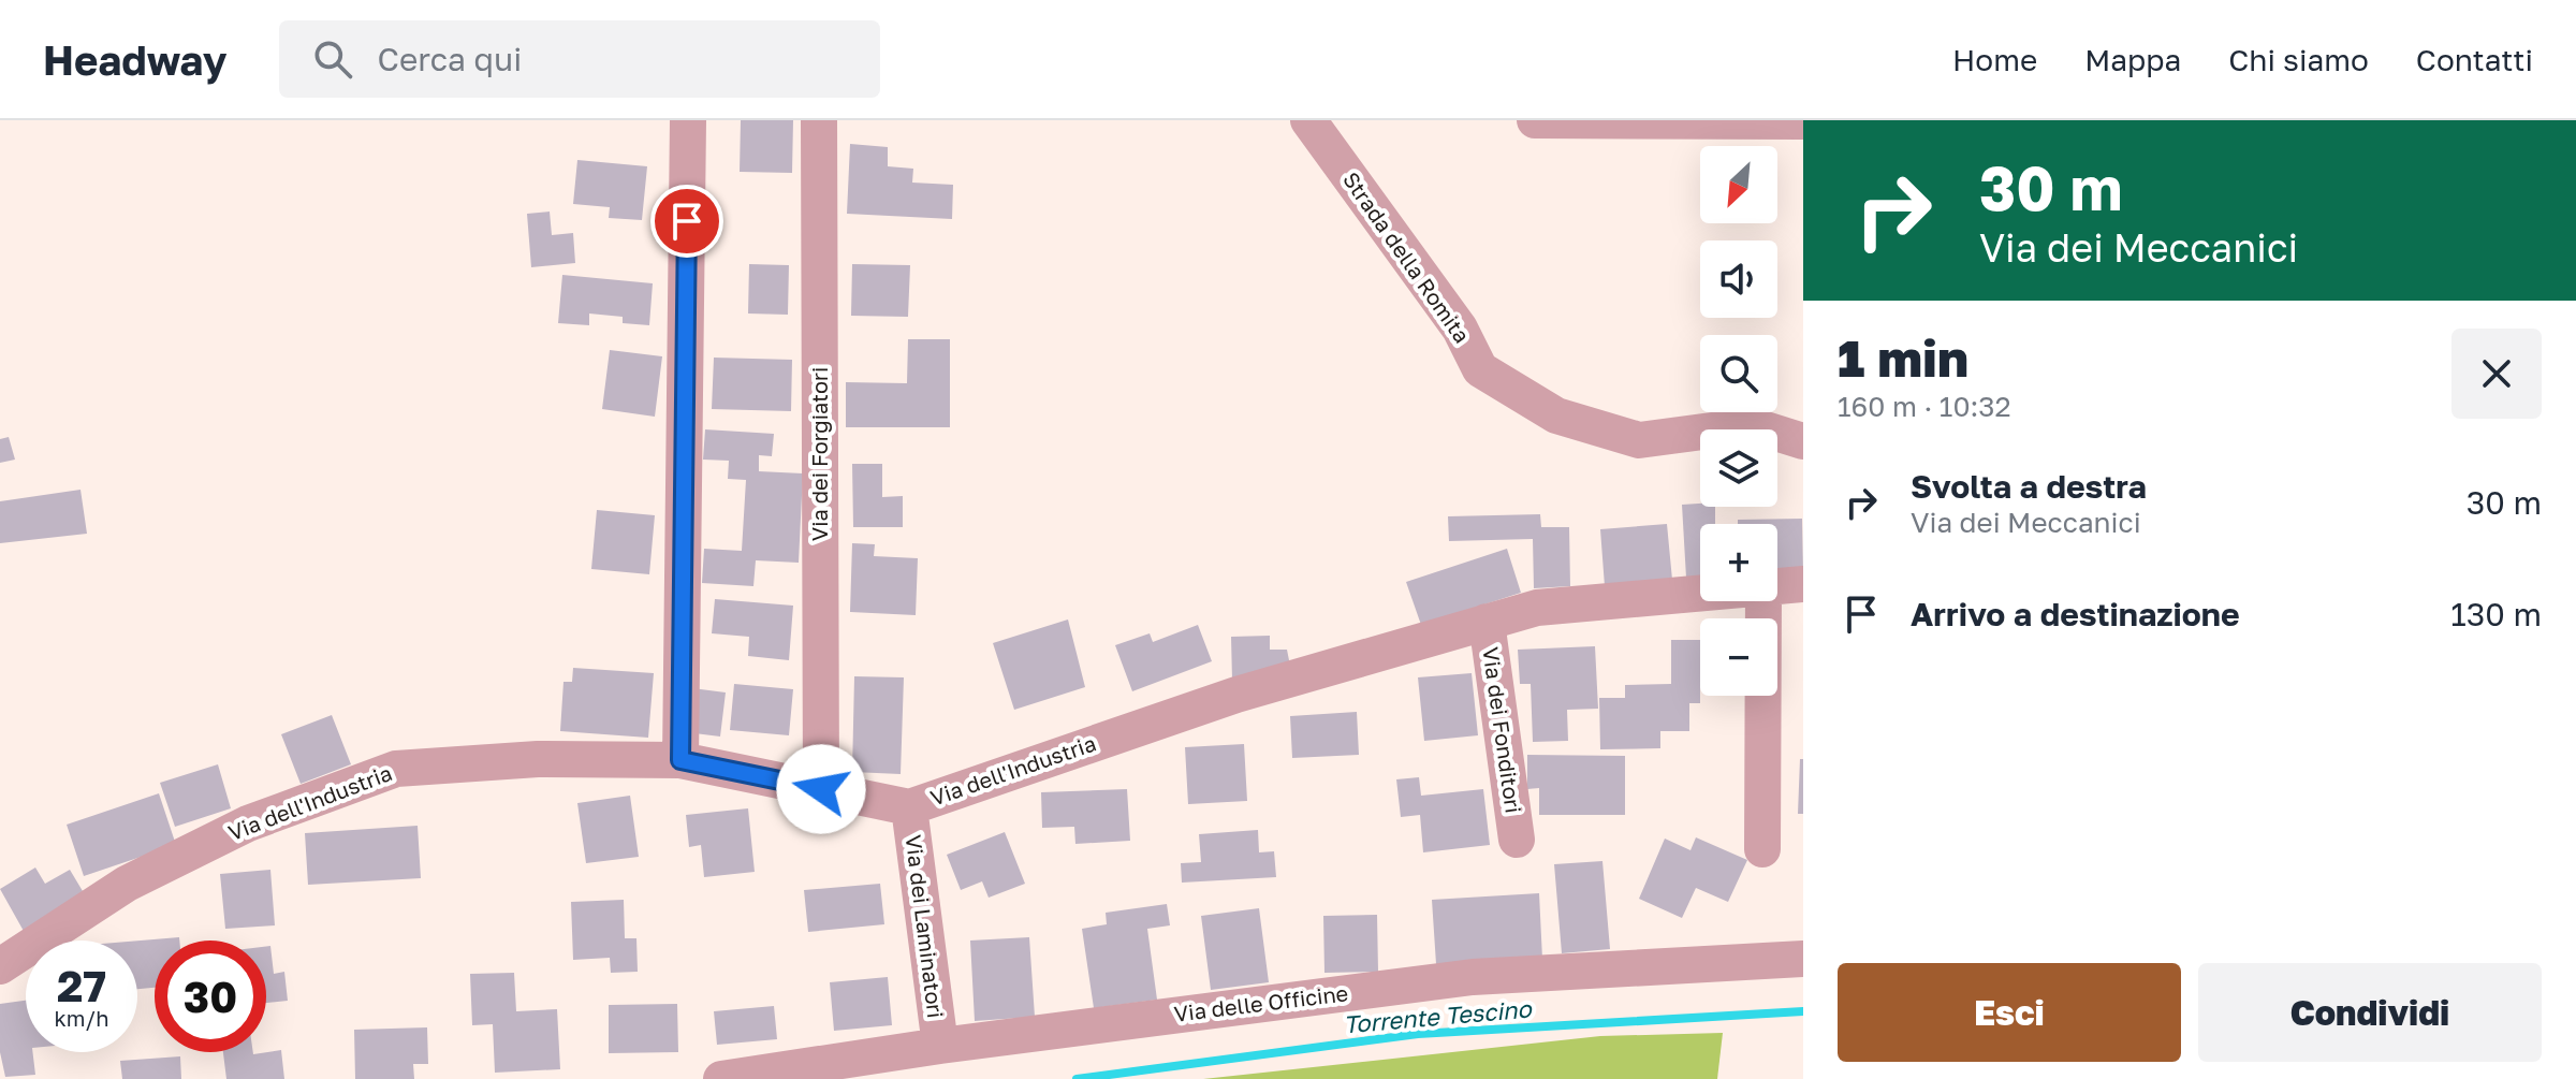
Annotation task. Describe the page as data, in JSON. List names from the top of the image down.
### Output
{
  "streets": {
    "street": [
      "Strada della Romita",
      "Via dei Forgiatori",
      "Via dei Fonditori",
      "Via dell'Industria",
      "Via dei Laminatori",
      "Via delle Officine"
    ]
  },
  "crossings": [
    ["Via dei Forgiatori", "Via dell'Industria"],
    ["Via dei Fonditori", "Via dell'Industria"],
    ["Via dell'Industria", "Via dei Laminatori"],
    ["Via dei Laminatori", "Via delle Officine"]
  ],
  "water": ["Torrente Tescino"],
  "north": "bottom left",
  "page": {
    "header": "Headway",
    "search": "Cerca qui",
    "nav": [
      "Home",
      "Mappa",
      "Chi siamo",
      "Contatti"
    ],
    "turn": ["30 m", "Via dei Meccanici"],
    "map_buttons": ["+", "−"],
    "heading": ["1 min", "160 m · 10:32"],
    "list": [
      {
        "name": "Svolta a destra",
        "note": "Via dei Meccanici",
        "value": "30 m"
      },
      {
        "name": "Arrivo a destinazione",
        "value": "130 m"
      }
    ],
    "speed": "27 km/h",
    "limit": "30",
    "buttons": ["Esci", "Condividi"]
  }
}
